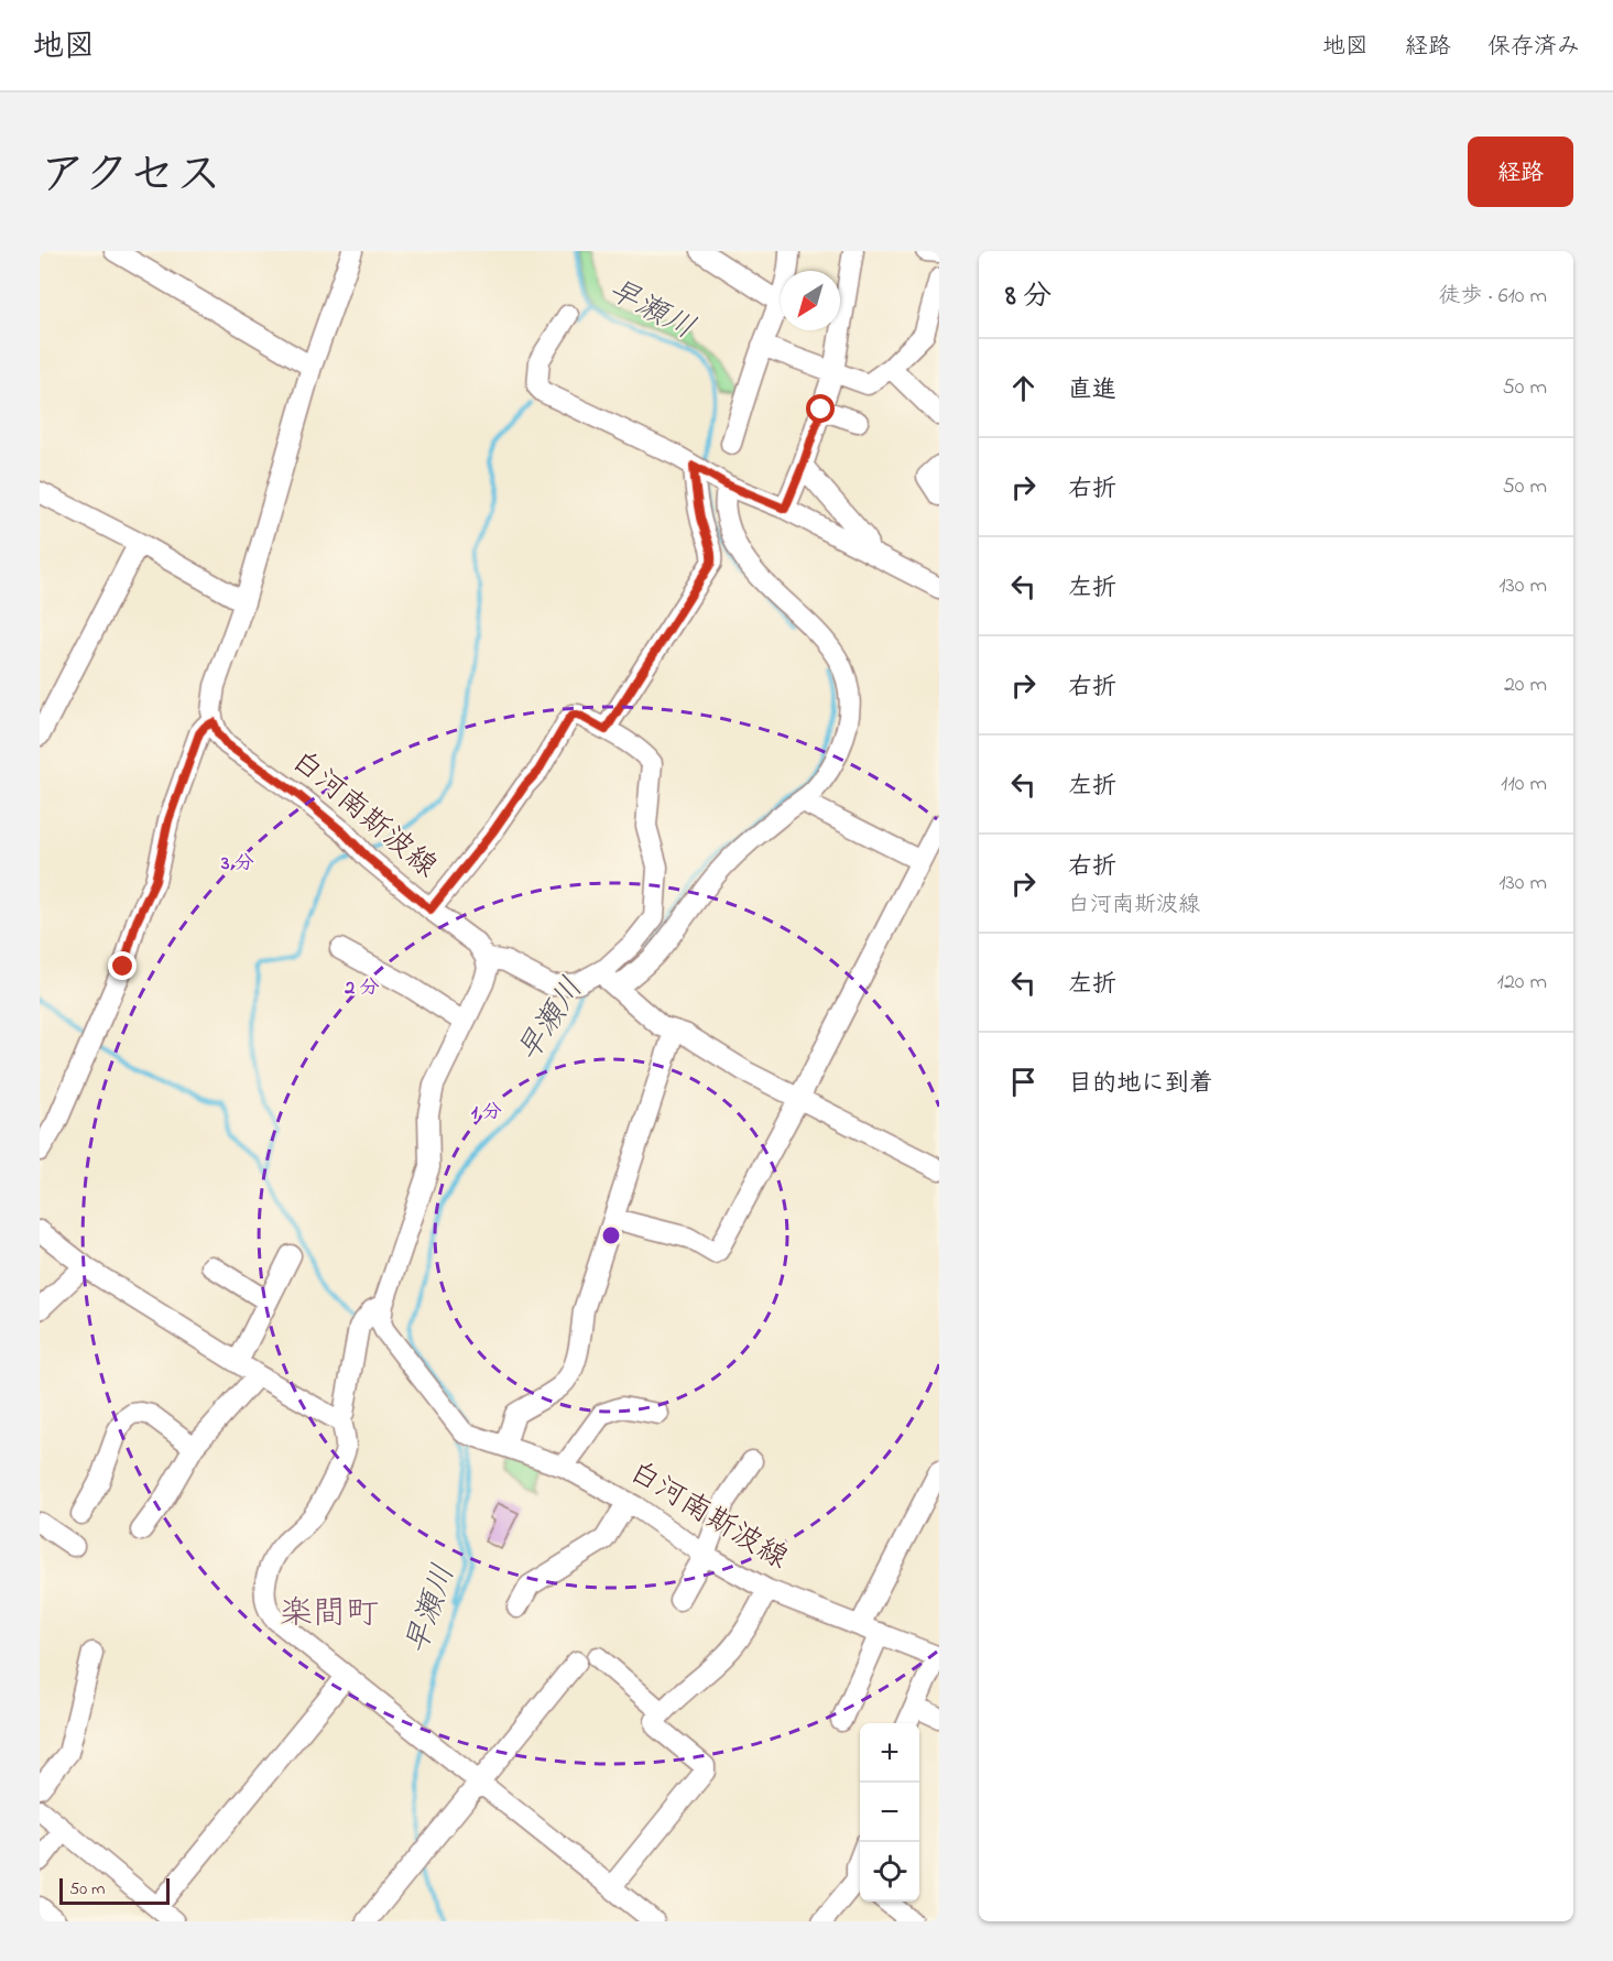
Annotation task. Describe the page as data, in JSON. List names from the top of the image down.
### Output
{
  "streets": {
    "street": ["白河南斯波線"]
  },
  "districts": ["楽間町"],
  "water": ["早瀬川"],
  "scale_bar": "50 m",
  "north": "bottom left",
  "page": {
    "header": "地図",
    "nav": ["地図", "経路", "保存済み"],
    "title": "アクセス",
    "buttons": "経路",
    "heading": ["8 分", "徒歩 · 610 m"],
    "list": [
      ["直進", "50 m"],
      ["右折", "50 m"],
      ["左折", "130 m"],
      ["右折", "20 m"],
      ["左折", "110 m"],
      ["右折", "白河南斯波線", "130 m"],
      ["左折", "120 m"],
      "目的地に到着"
    ],
    "map_buttons": ["+", "−"],
    "scale": "50 m"
  },
  "rings": ["3 分", "2 分", "1 分"]
}
